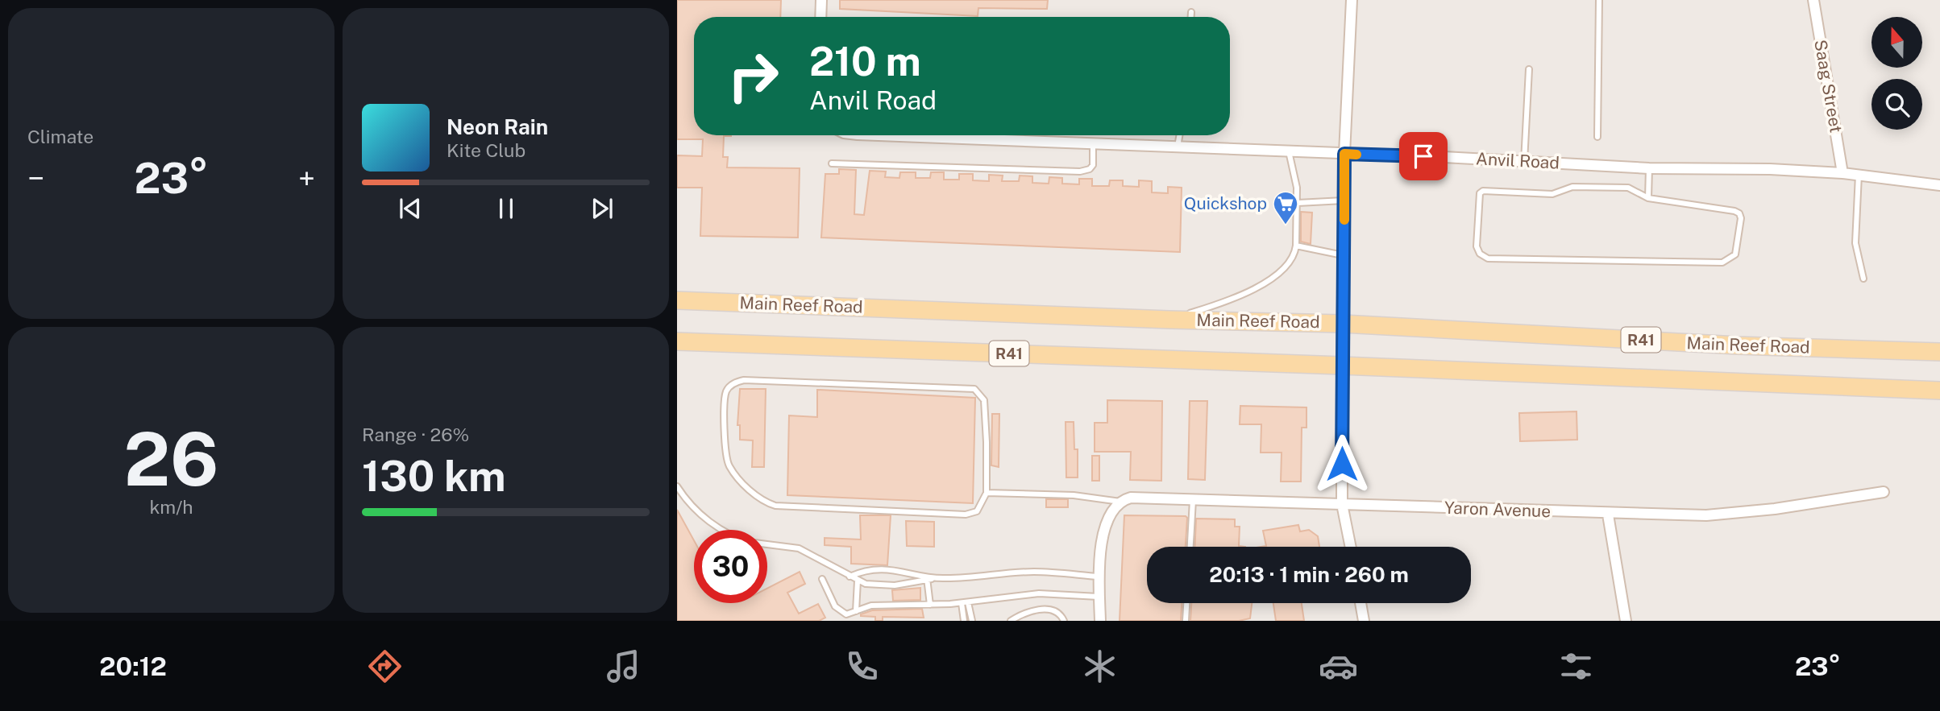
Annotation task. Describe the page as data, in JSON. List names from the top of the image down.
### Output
{
  "streets": {
    "main road": ["Main Reef Road", "R41"],
    "street": ["Saag Street", "Anvil Road", "Yaron Avenue"]
  },
  "crossings": [
    ["Saag Street", "Anvil Road"]
  ],
  "places": {
    "supermarket": ["Quickshop"]
  },
  "north": "top",
  "page": {
    "tile": [
      "Climate",
      ["26", "km/h"],
      ["Range · 26%", "130 km"]
    ],
    "turn": ["210 m", "Anvil Road"],
    "song": ["Neon Rain", "Kite Club"],
    "heat": ["−", "23°", "+"],
    "limit": "30",
    "trip": "20:13 · 1 min · 260 m",
    "tabs": ["20:12", "23°"]
  }
}
